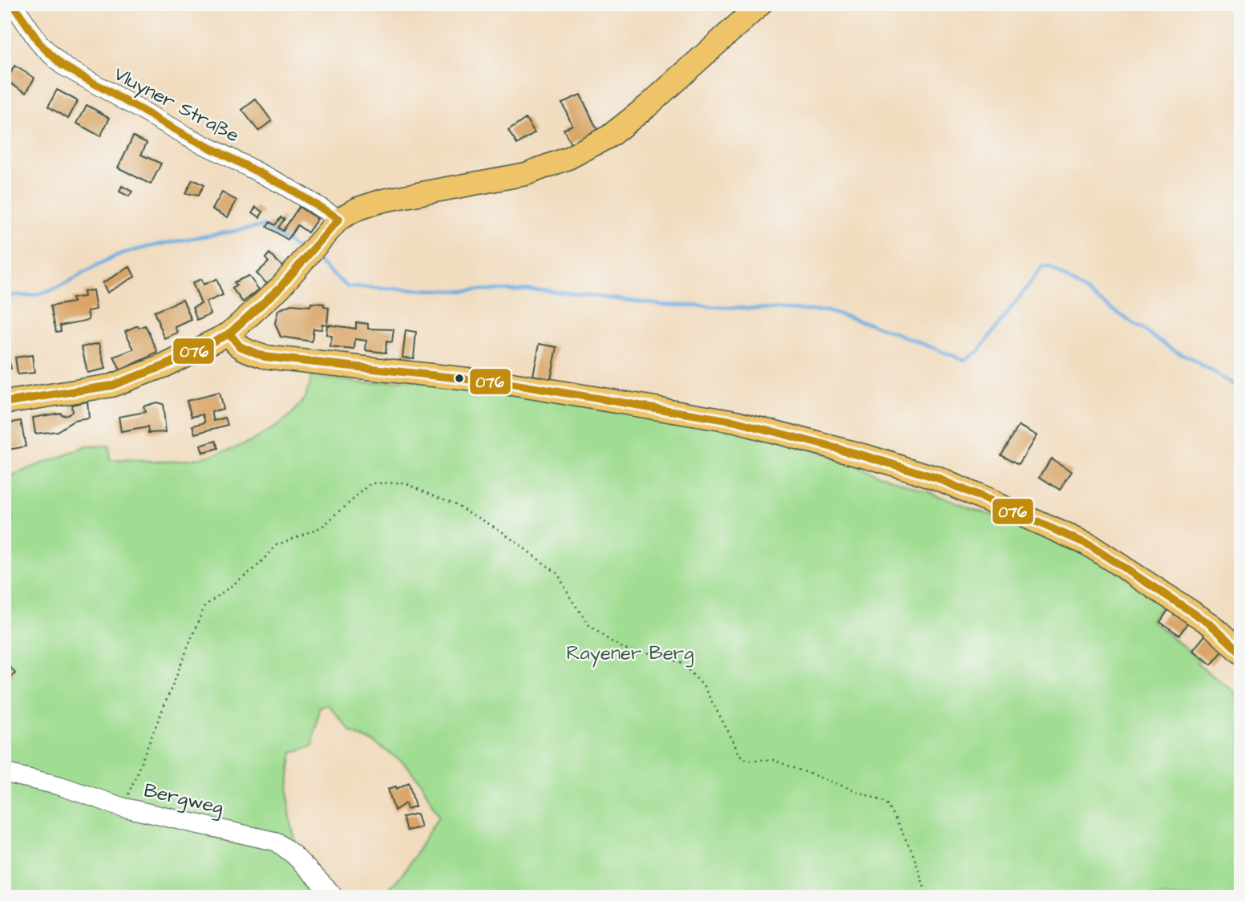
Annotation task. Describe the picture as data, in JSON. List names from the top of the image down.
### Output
{
  "streets": {
    "street": ["Vluyner Straße", "Bergweg"]
  },
  "parks": ["Rayener Berg"],
  "lines": ["transit line 076"]
}
